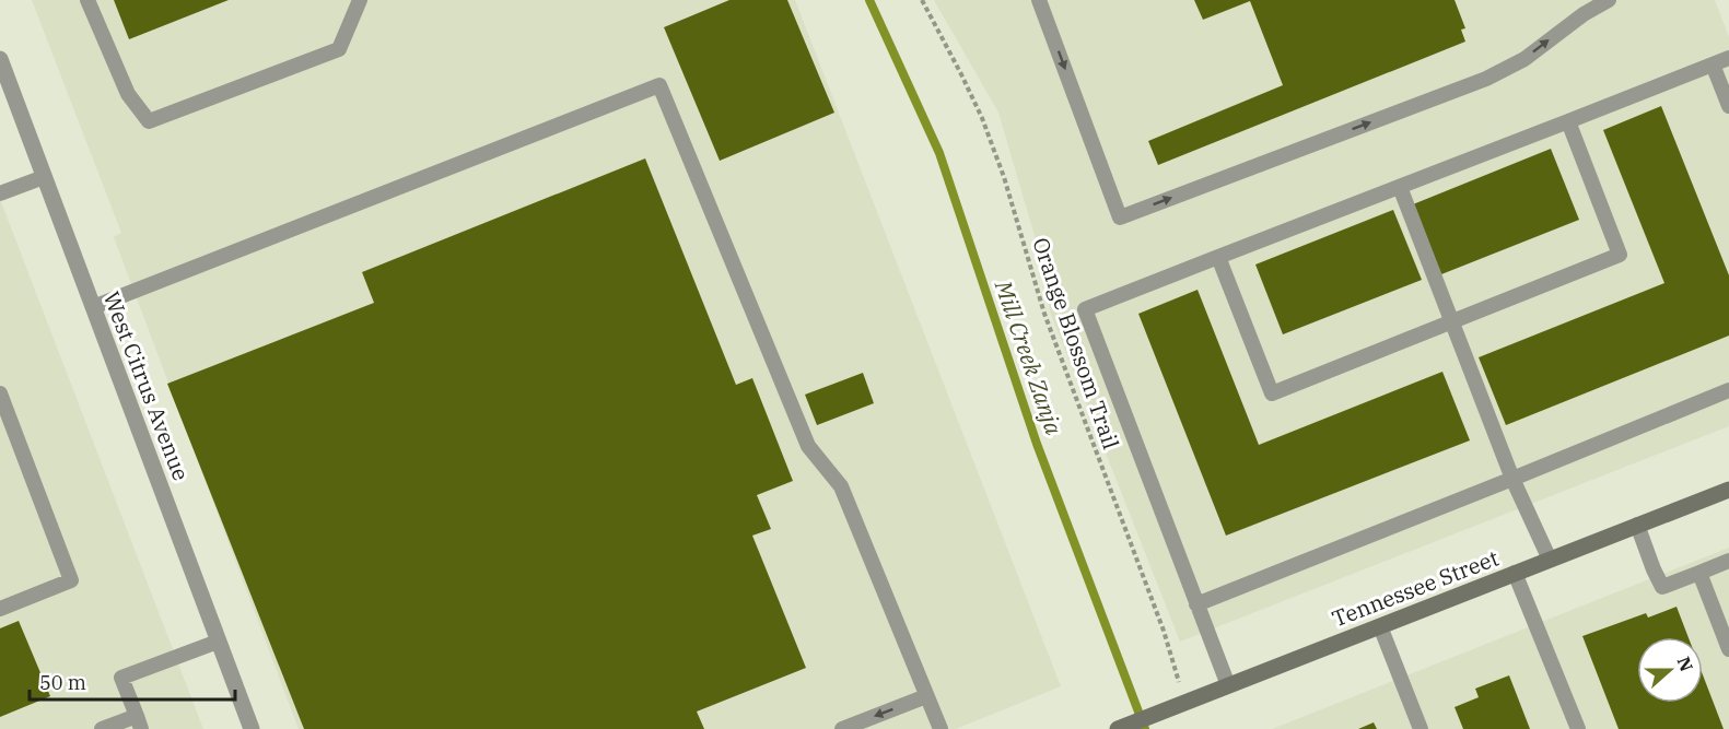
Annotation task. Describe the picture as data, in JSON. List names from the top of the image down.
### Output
{
  "streets": {
    "main road": ["Tennessee Street"],
    "street": ["West Citrus Avenue"],
    "path": ["Orange Blossom Trail"]
  },
  "crossings": [
    ["Orange Blossom Trail", "Tennessee Street"]
  ],
  "water": ["Mill Creek Zanja"],
  "scale_bar": "50 m",
  "north": "right"
}
